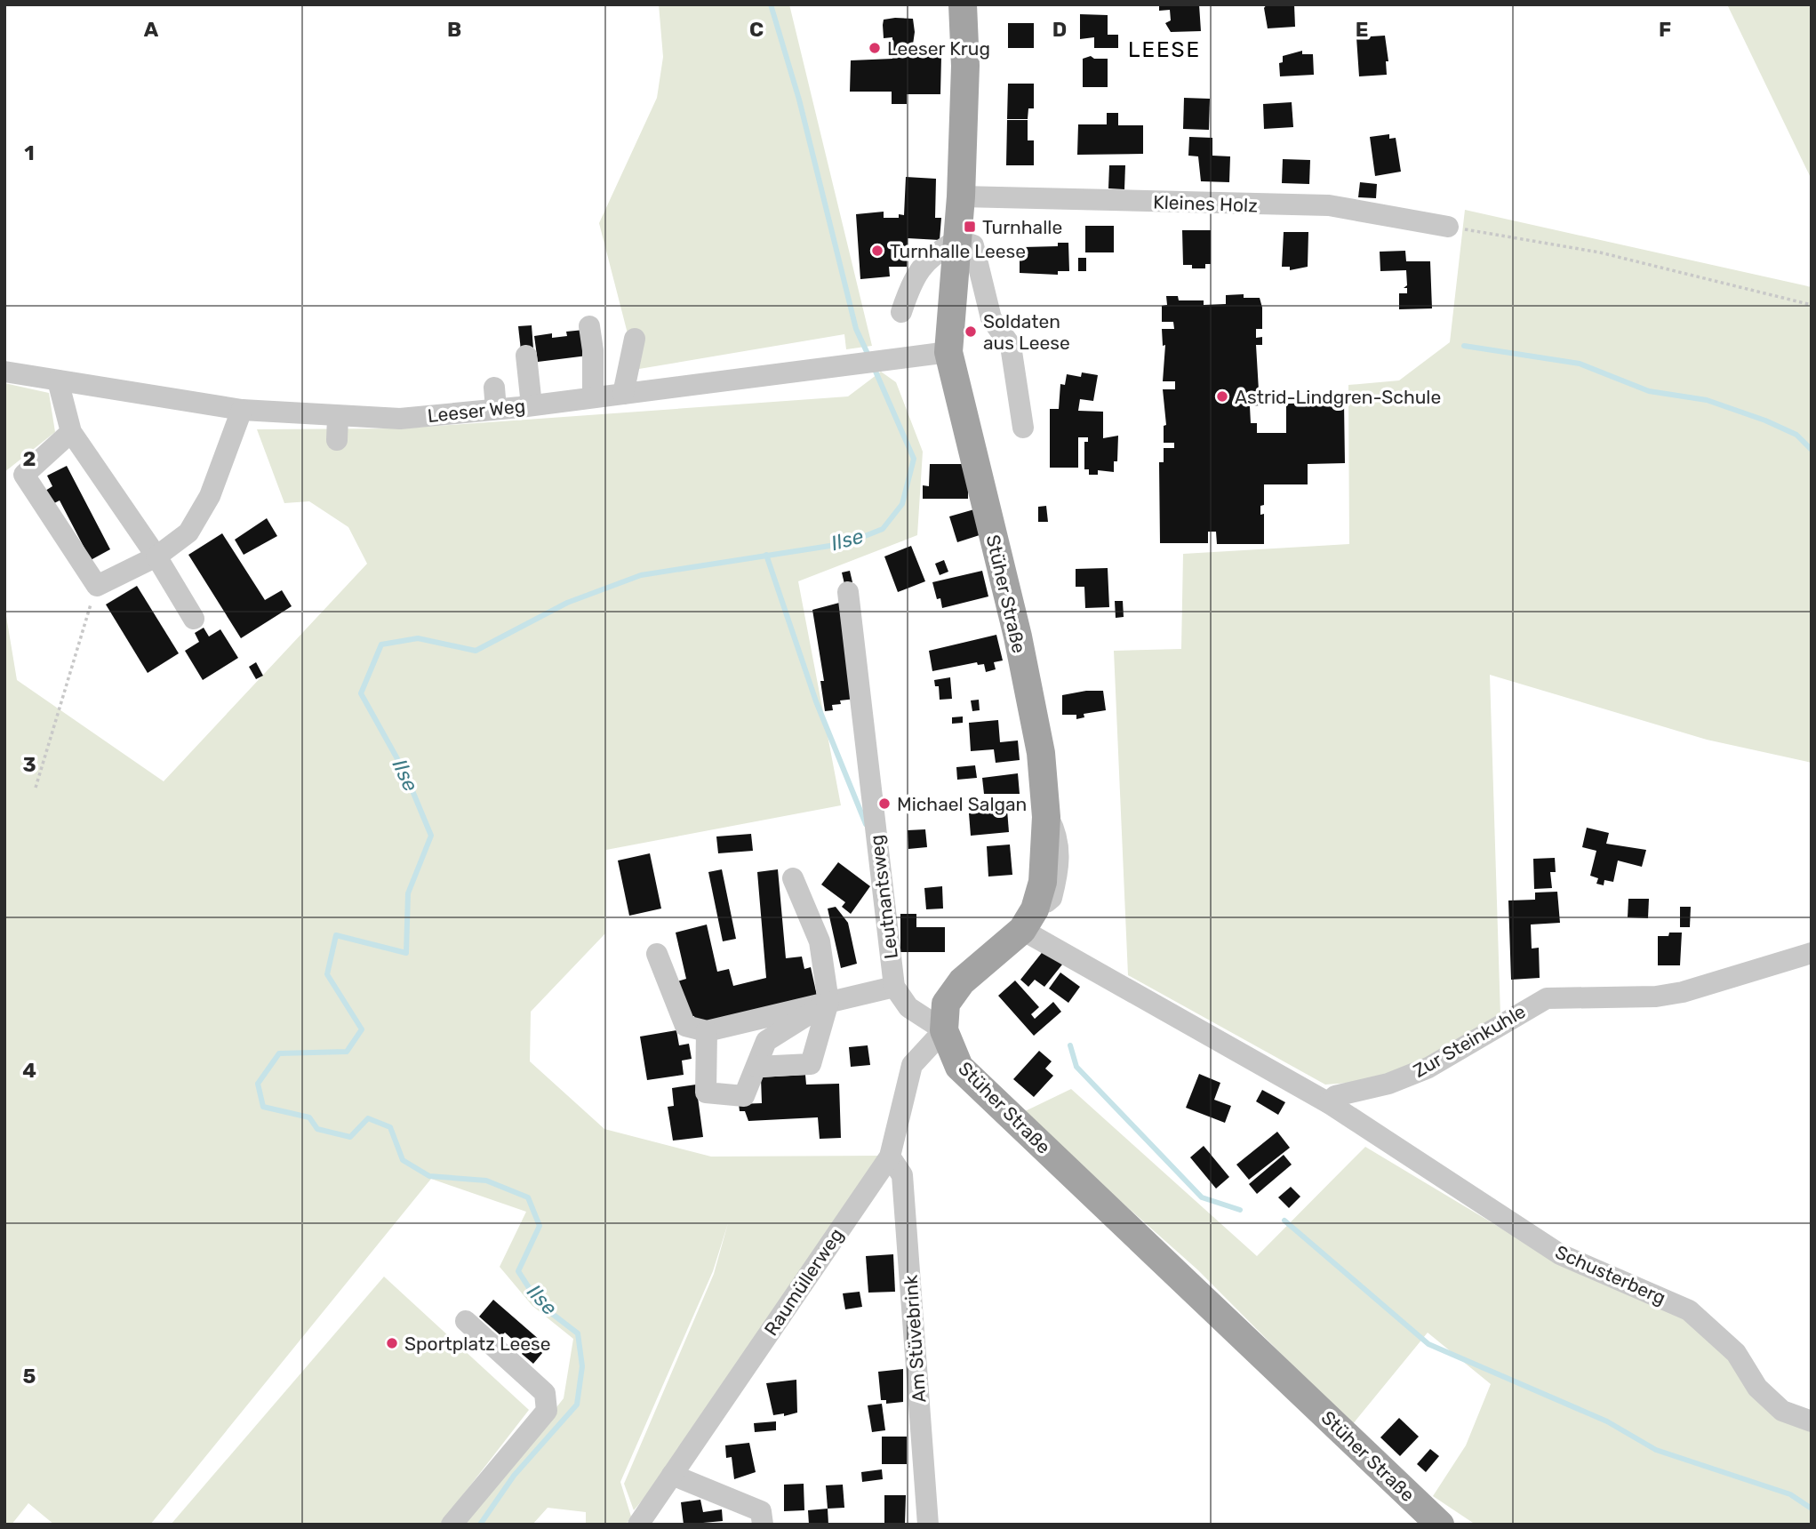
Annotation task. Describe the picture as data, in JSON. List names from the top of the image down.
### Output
{
  "streets": {
    "main road": ["Stüher Straße"],
    "street": [
      "Kleines Holz",
      "Leeser Weg",
      "Leutnantsweg",
      "Zur Steinkuhle",
      "Schusterberg",
      "Raumüllerweg",
      "Am Stüvebrink"
    ]
  },
  "crossings": [
    ["Kleines Holz", "Stüher Straße"],
    ["Leeser Weg", "Stüher Straße"],
    ["Stüher Straße", "Leutnantsweg"],
    ["Stüher Straße", "Raumüllerweg"],
    ["Leutnantsweg", "Raumüllerweg"],
    ["Zur Steinkuhle", "Schusterberg"],
    ["Raumüllerweg", "Am Stüvebrink"]
  ],
  "districts": ["LEESE"],
  "water": ["Ilse"],
  "places": {
    "other": [
      "Leeser Krug",
      "Turnhalle Leese",
      "Soldaten aus Leese",
      "Astrid-Lindgren-Schule",
      "Michael Salgan",
      "Sportplatz Leese"
    ],
    "transit": ["Turnhalle"]
  },
  "grid": {
    "columns": [
      "A",
      "B",
      "C",
      "D",
      "E",
      "F"
    ],
    "rows": [
      "1",
      "2",
      "3",
      "4",
      "5"
    ]
  }
}
